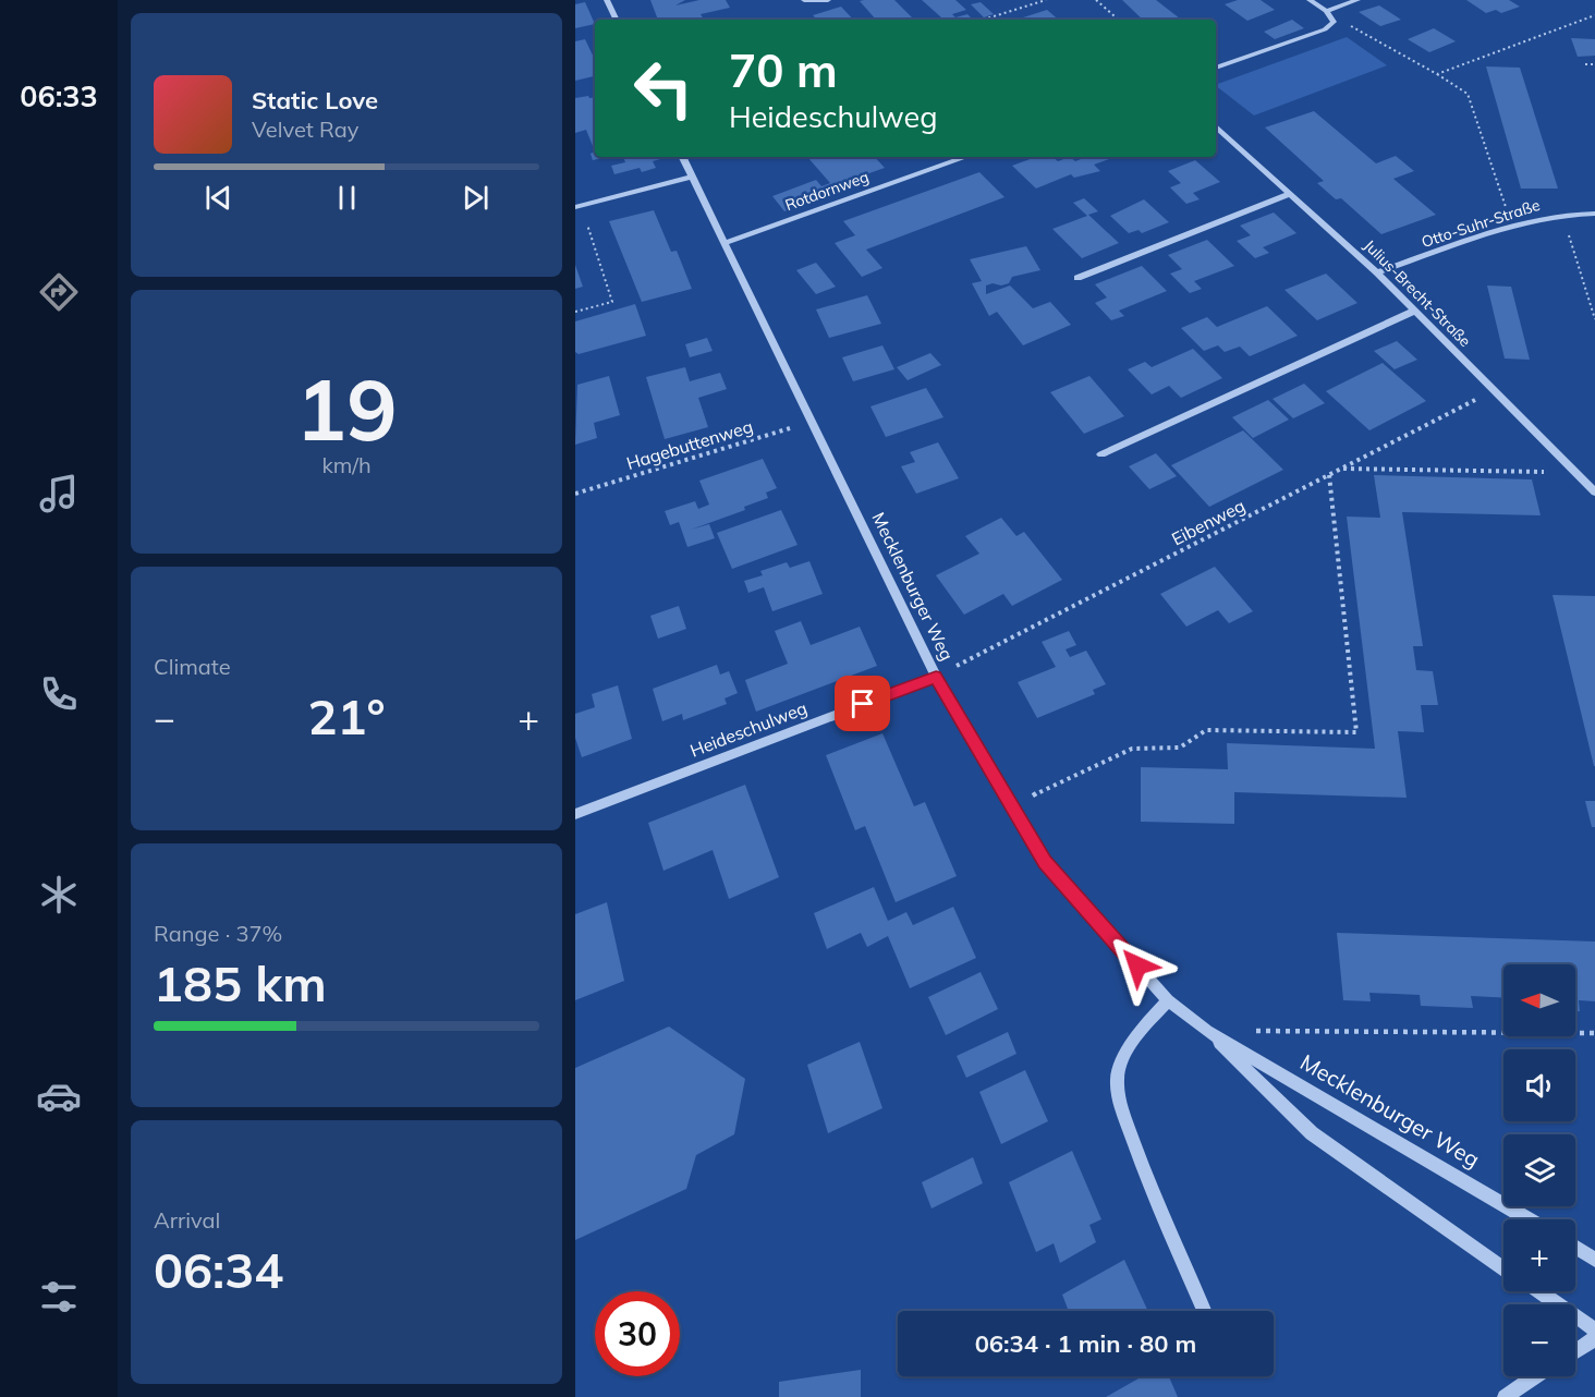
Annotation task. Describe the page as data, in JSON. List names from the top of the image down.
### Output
{
  "streets": {
    "street": [
      "Rotdornweg",
      "Otto-Suhr-Straße",
      "Julius-Brecht-Straße",
      "Mecklenburger Weg",
      "Heideschulweg"
    ],
    "path": ["Hagebuttenweg", "Eibenweg"]
  },
  "crossings": [
    ["Rotdornweg", "Mecklenburger Weg"],
    ["Otto-Suhr-Straße", "Julius-Brecht-Straße"],
    ["Julius-Brecht-Straße", "Eibenweg"],
    ["Hagebuttenweg", "Mecklenburger Weg"],
    ["Eibenweg", "Mecklenburger Weg"],
    ["Eibenweg", "Heideschulweg"],
    ["Mecklenburger Weg", "Heideschulweg"]
  ],
  "north": "left",
  "page": {
    "tabs": "06:33",
    "turn": ["70 m", "Heideschulweg"],
    "song": ["Static Love", "Velvet Ray"],
    "tile": [
      ["19", "km/h"],
      "Climate",
      ["Range · 37%", "185 km"],
      ["Arrival", "06:34"]
    ],
    "heat": ["−", "21°", "+"],
    "map_buttons": ["+", "−"],
    "limit": "30",
    "trip": "06:34 · 1 min · 80 m"
  }
}
